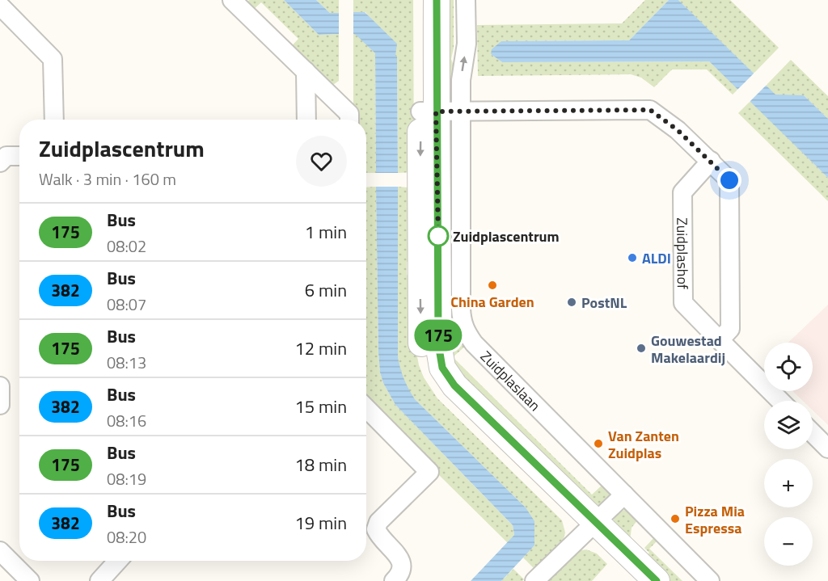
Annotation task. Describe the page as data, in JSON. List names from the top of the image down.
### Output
{
  "streets": {
    "street": ["Zuidplashof", "Zuidplaslaan"]
  },
  "places": [
    "Zuidplascentrum",
    "ALDI",
    "China Garden",
    "PostNL",
    "Gouwestad Makelaardij",
    "Van Zanten Zuidplas",
    "Pizza Mia Espressa"
  ],
  "lines": ["bus line 175"],
  "page": {
    "on_map": "175",
    "heading": ["Zuidplascentrum", "Walk · 3 min · 160 m"],
    "list": [
      {
        "mark": "175",
        "name": "Bus",
        "note": "08:02",
        "value": "1 min"
      },
      {
        "mark": "382",
        "name": "Bus",
        "note": "08:07",
        "value": "6 min"
      },
      {
        "mark": "175",
        "name": "Bus",
        "note": "08:13",
        "value": "12 min"
      },
      {
        "mark": "382",
        "name": "Bus",
        "note": "08:16",
        "value": "15 min"
      },
      {
        "mark": "175",
        "name": "Bus",
        "note": "08:19",
        "value": "18 min"
      },
      {
        "mark": "382",
        "name": "Bus",
        "note": "08:20",
        "value": "19 min"
      }
    ],
    "map_buttons": ["+", "−"]
  }
}
